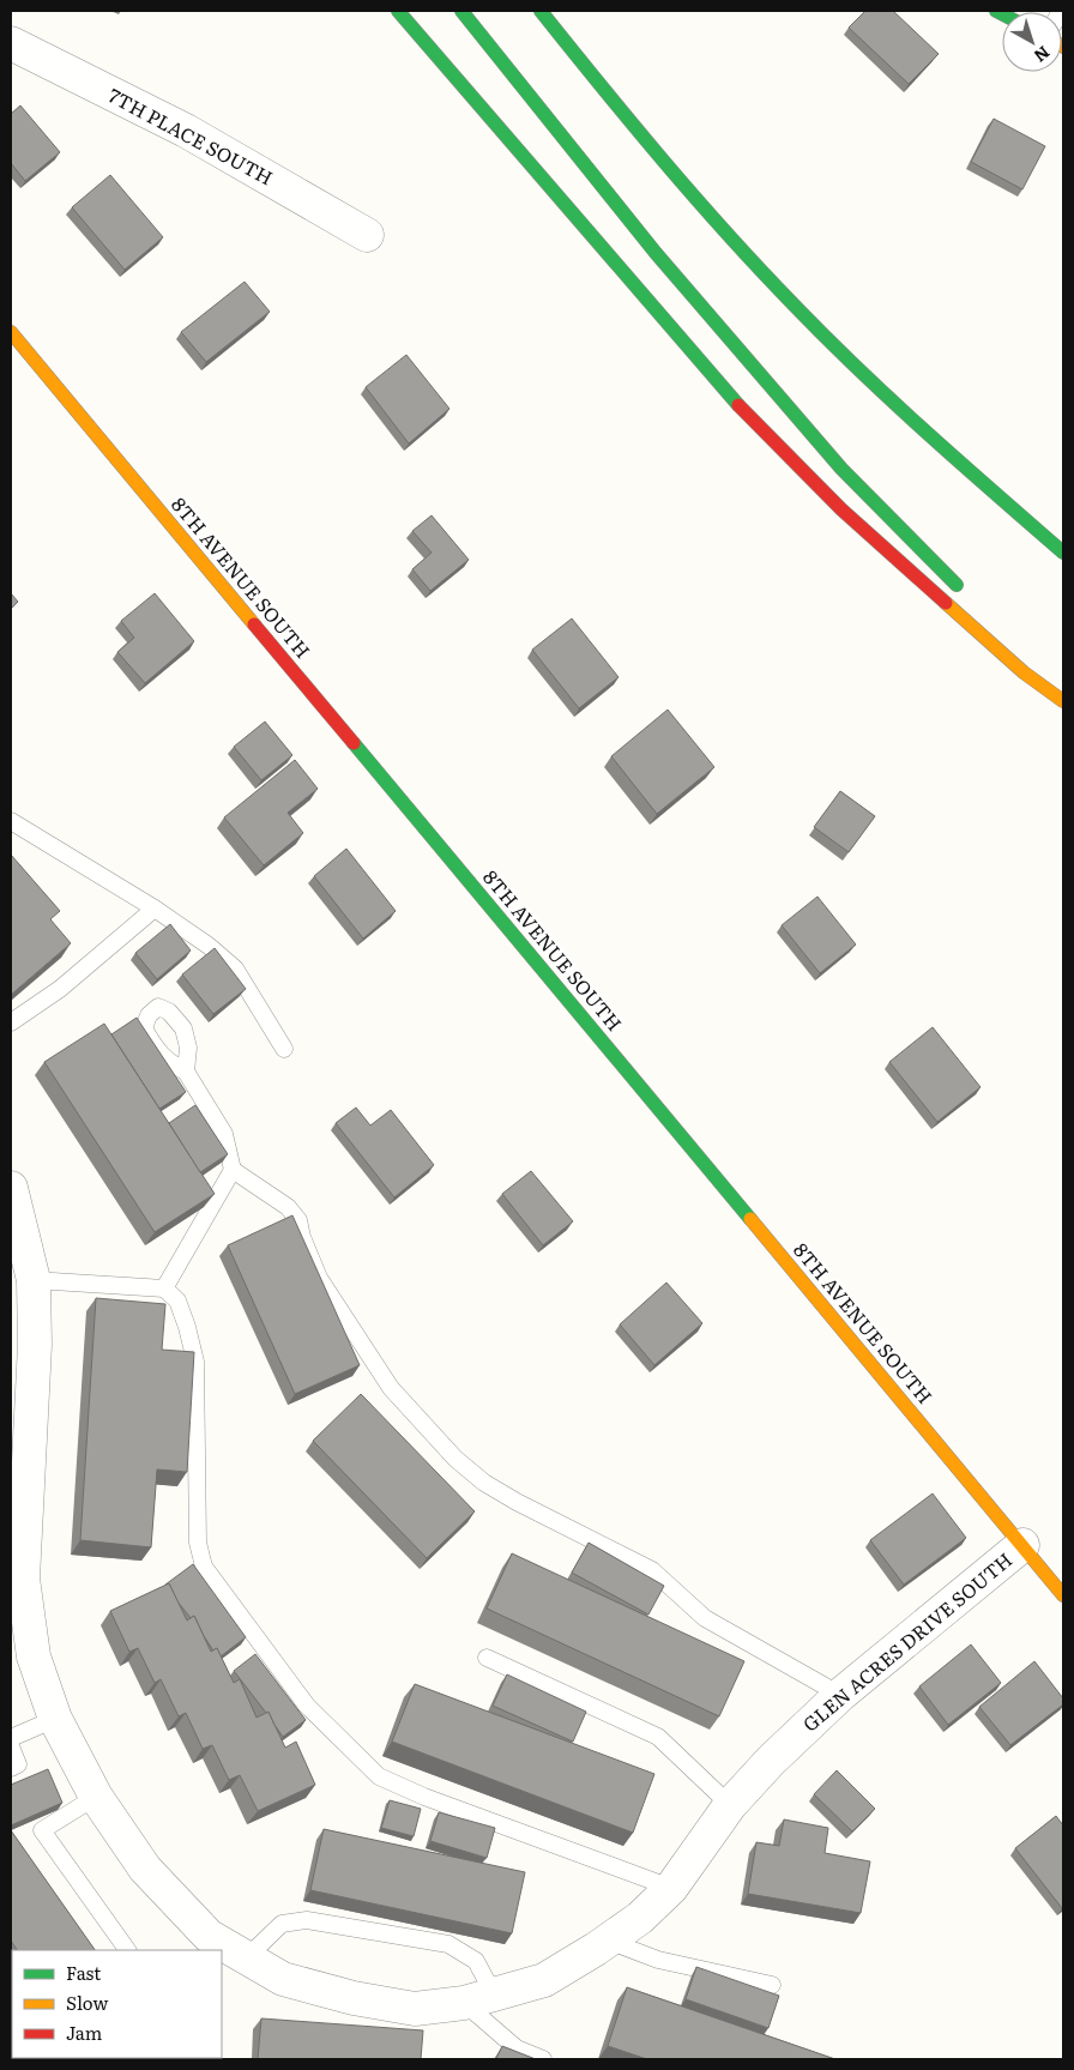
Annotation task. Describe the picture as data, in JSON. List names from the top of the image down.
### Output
{
  "streets": {
    "main road": ["8TH AVENUE SOUTH"],
    "street": ["7TH PLACE SOUTH", "GLEN ACRES DRIVE SOUTH"]
  },
  "crossings": [
    ["8TH AVENUE SOUTH", "GLEN ACRES DRIVE SOUTH"]
  ],
  "legend": ["Fast", "Slow", "Jam"],
  "north": "bottom right"
}
